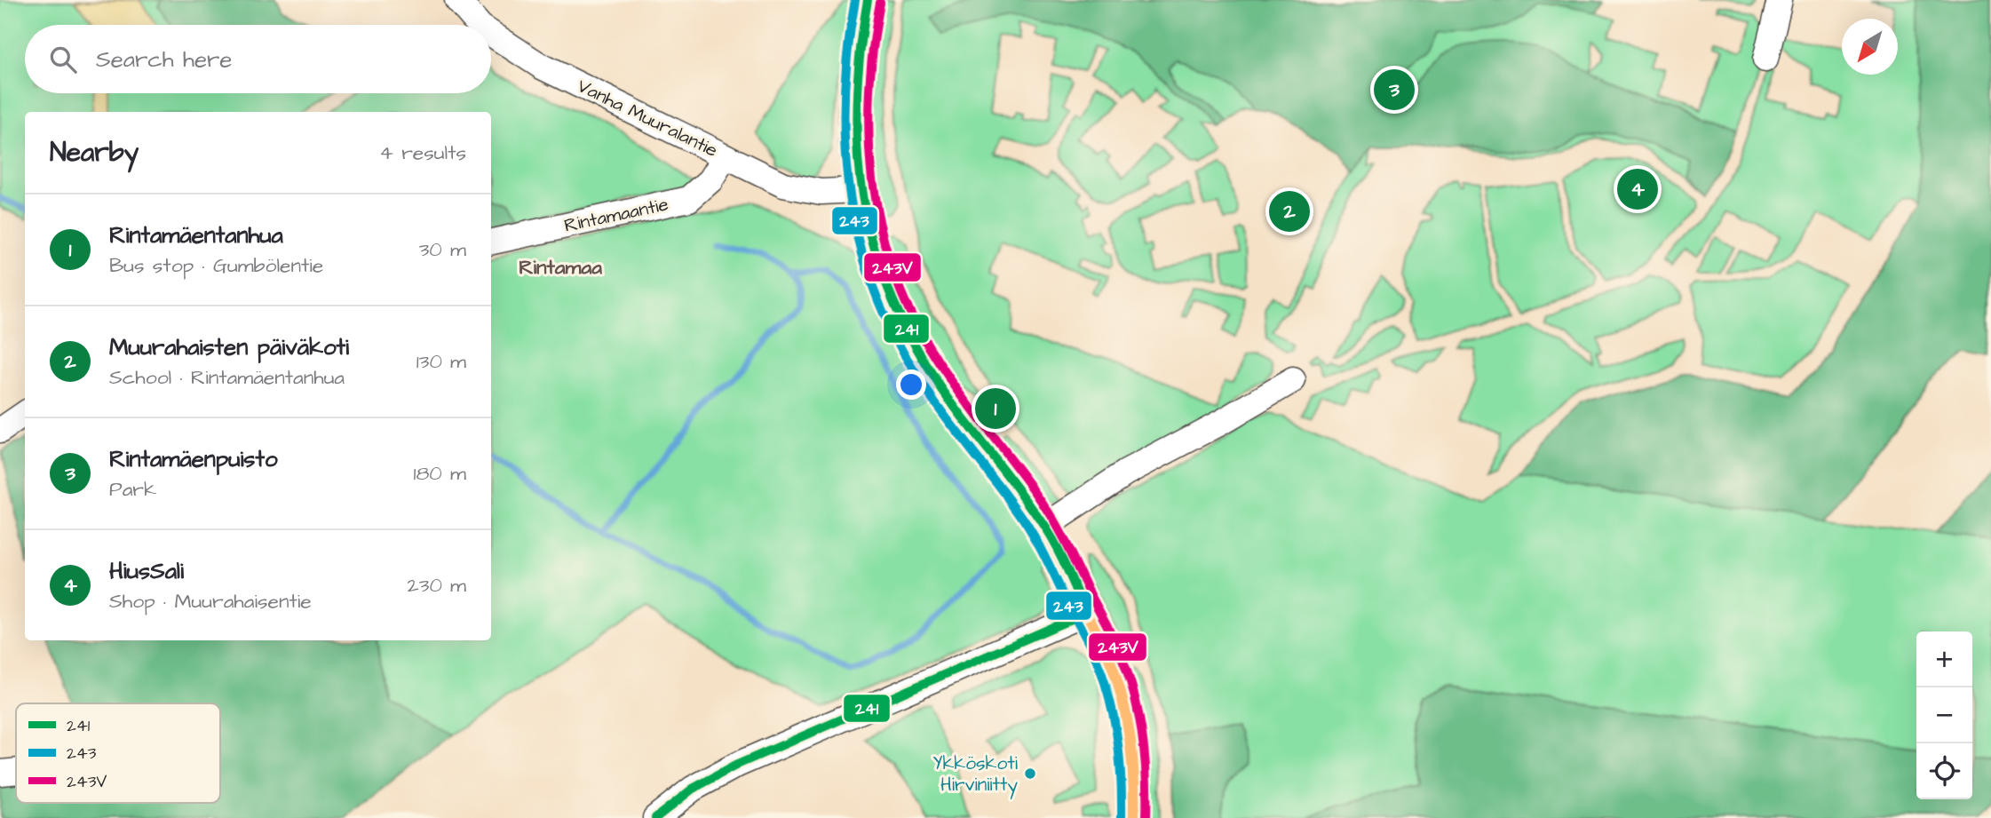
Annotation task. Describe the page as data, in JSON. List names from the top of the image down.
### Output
{
  "streets": {
    "street": ["Vanha Muuralantie", "Rintamaantie"]
  },
  "crossings": [
    ["Vanha Muuralantie", "Rintamaantie"]
  ],
  "districts": ["Rintamaa"],
  "places": ["Ykköskoti Hirviniitty"],
  "lines": ["transit line 241", "transit line 243", "transit line 243V"],
  "legend": ["241", "243", "243V"],
  "north": "bottom left",
  "page": {
    "search": "Search here",
    "pins": [
      "3",
      "4",
      "2",
      "1"
    ],
    "heading": ["Nearby", "4 results"],
    "list": [
      {
        "mark": "1",
        "name": "Rintamäentanhua",
        "note": "Bus stop · Gumbölentie",
        "value": "30 m"
      },
      {
        "mark": "2",
        "name": "Muurahaisten päiväkoti",
        "note": "School · Rintamäentanhua",
        "value": "130 m"
      },
      {
        "mark": "3",
        "name": "Rintamäenpuisto",
        "note": "Park",
        "value": "180 m"
      },
      {
        "mark": "4",
        "name": "HiusSali",
        "note": "Shop · Muurahaisentie",
        "value": "230 m"
      }
    ],
    "map_buttons": ["+", "−"]
  }
}
